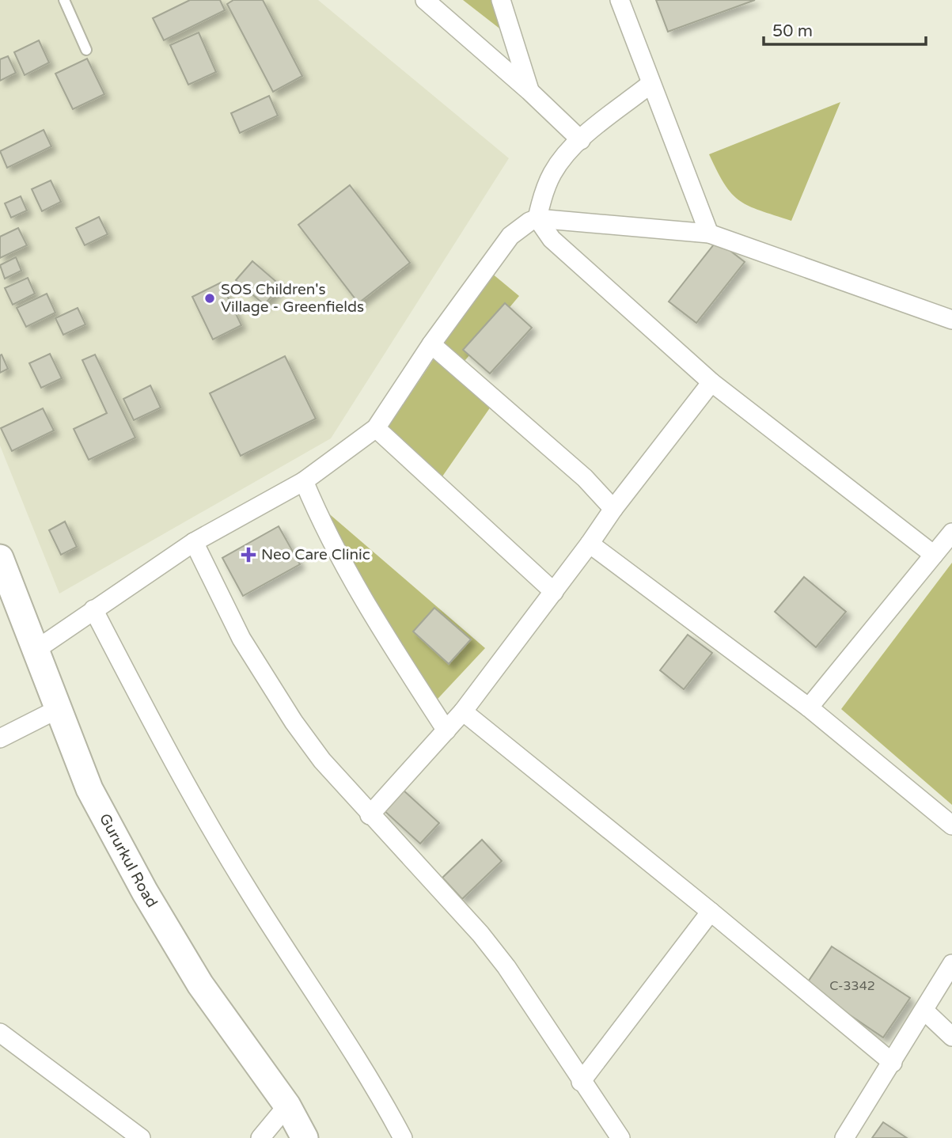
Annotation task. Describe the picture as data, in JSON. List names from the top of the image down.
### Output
{
  "streets": {
    "street": ["Gururkul Road"]
  },
  "places": {
    "other": ["SOS Children's Village - Greenfields"],
    "health": ["Neo Care Clinic"]
  },
  "house_numbers": ["C-3342"],
  "scale_bar": "50 m"
}
